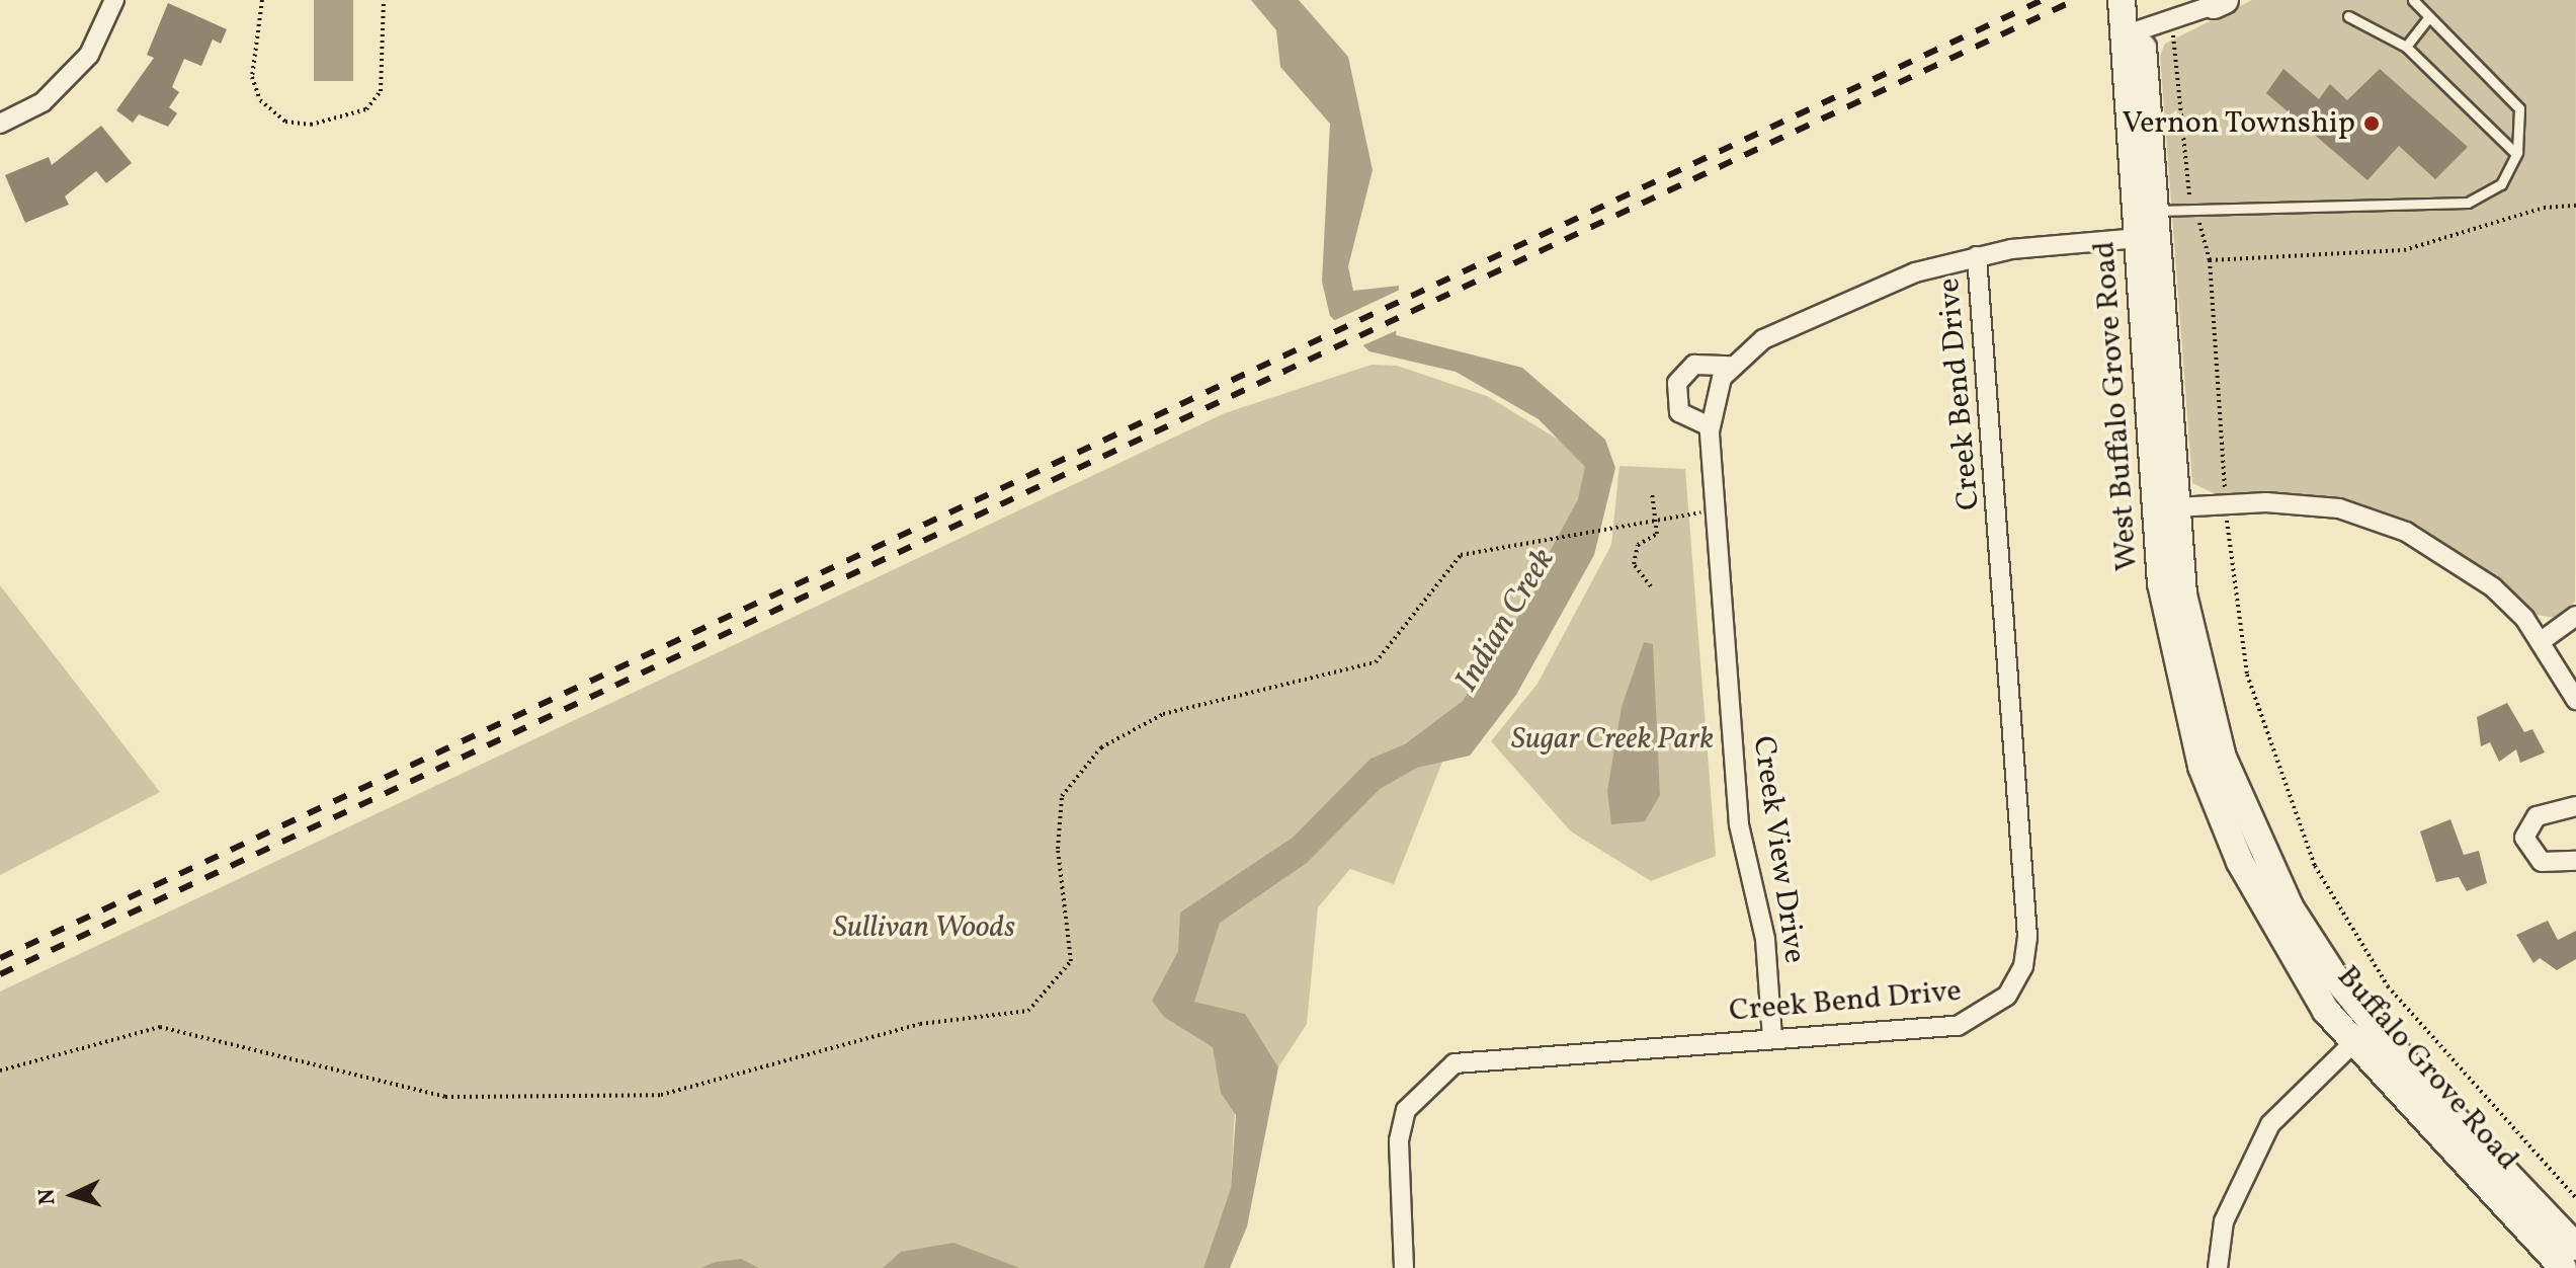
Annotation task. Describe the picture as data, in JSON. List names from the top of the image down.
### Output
{
  "streets": {
    "main road": ["West Buffalo Grove Road", "Buffalo Grove Road"],
    "street": ["Creek Bend Drive", "Creek View Drive"]
  },
  "crossings": [
    ["Creek Bend Drive", "Creek View Drive"],
    ["West Buffalo Grove Road", "Buffalo Grove Road"]
  ],
  "water": ["Indian Creek"],
  "parks": ["Sugar Creek Park", "Sullivan Woods"],
  "places": ["Vernon Township"],
  "north": "left"
}
